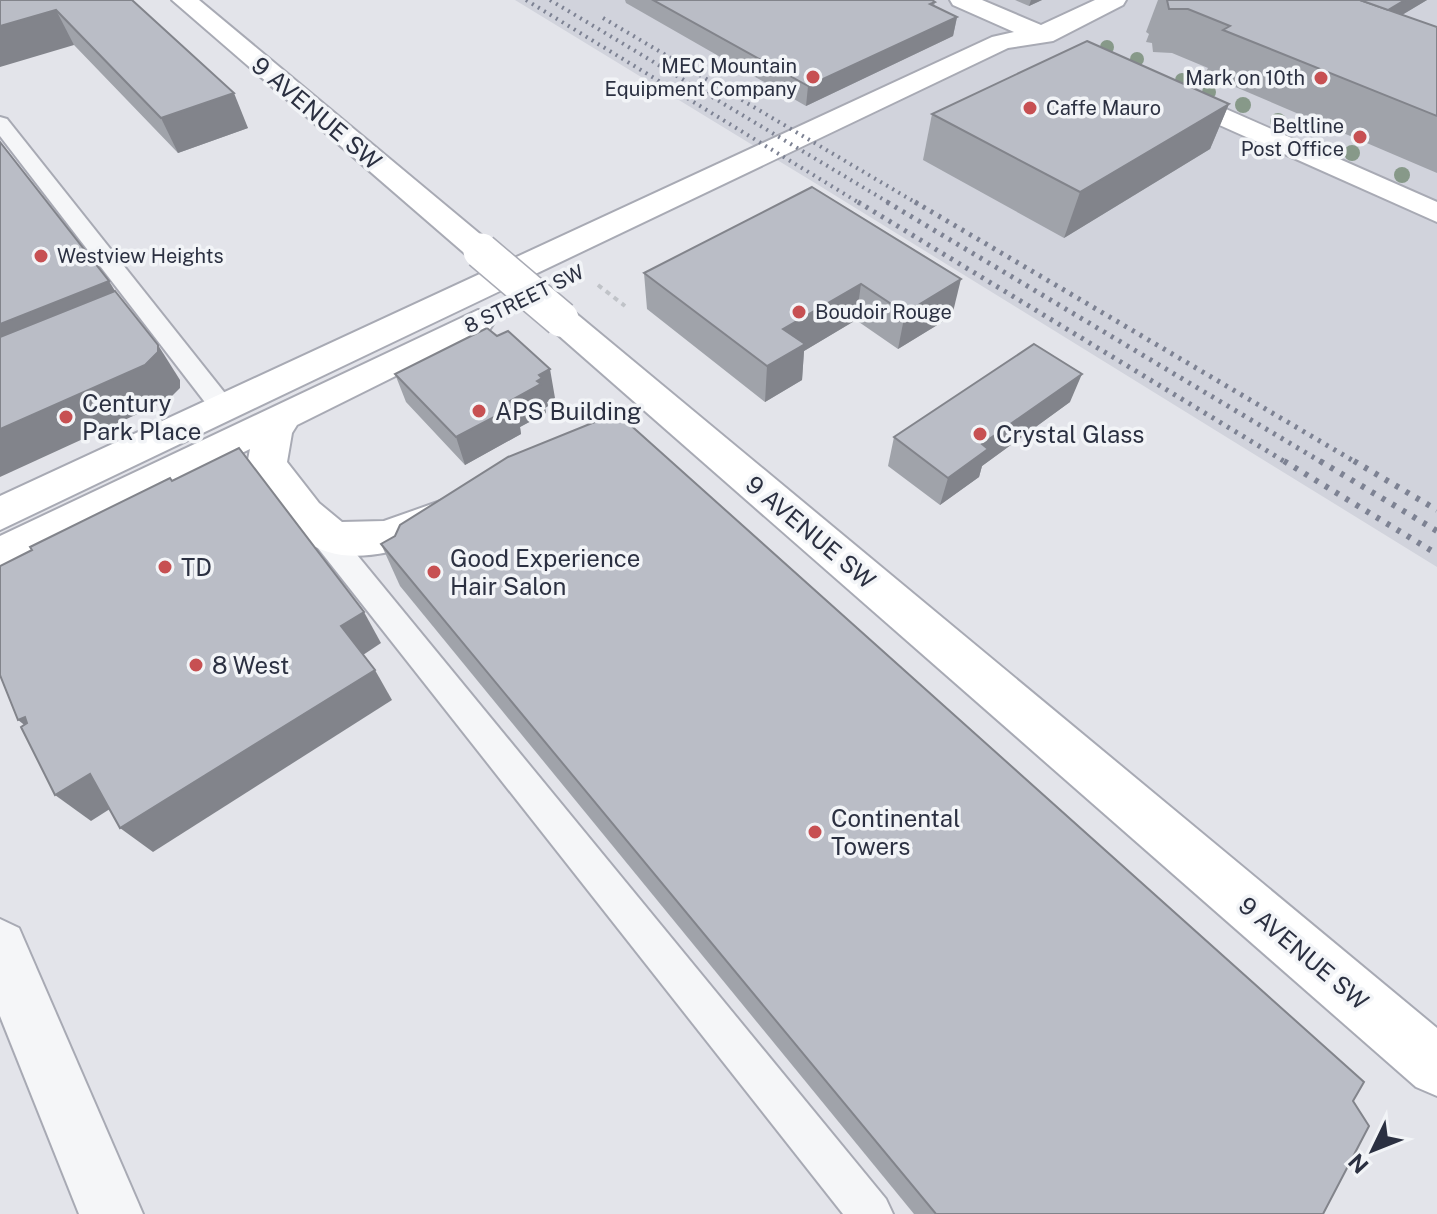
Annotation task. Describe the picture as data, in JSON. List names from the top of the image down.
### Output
{
  "streets": {
    "main road": ["9 AVENUE SW", "8 STREET SW"]
  },
  "places": [
    "MEC Mountain Equipment Company",
    "Mark on 10th",
    "Caffe Mauro",
    "Beltline Post Office",
    "Westview Heights",
    "Boudoir Rouge",
    "APS Building",
    "Century Park Place",
    "Crystal Glass",
    "TD",
    "Good Experience Hair Salon",
    "8 West",
    "Continental Towers"
  ],
  "north": "bottom left"
}
